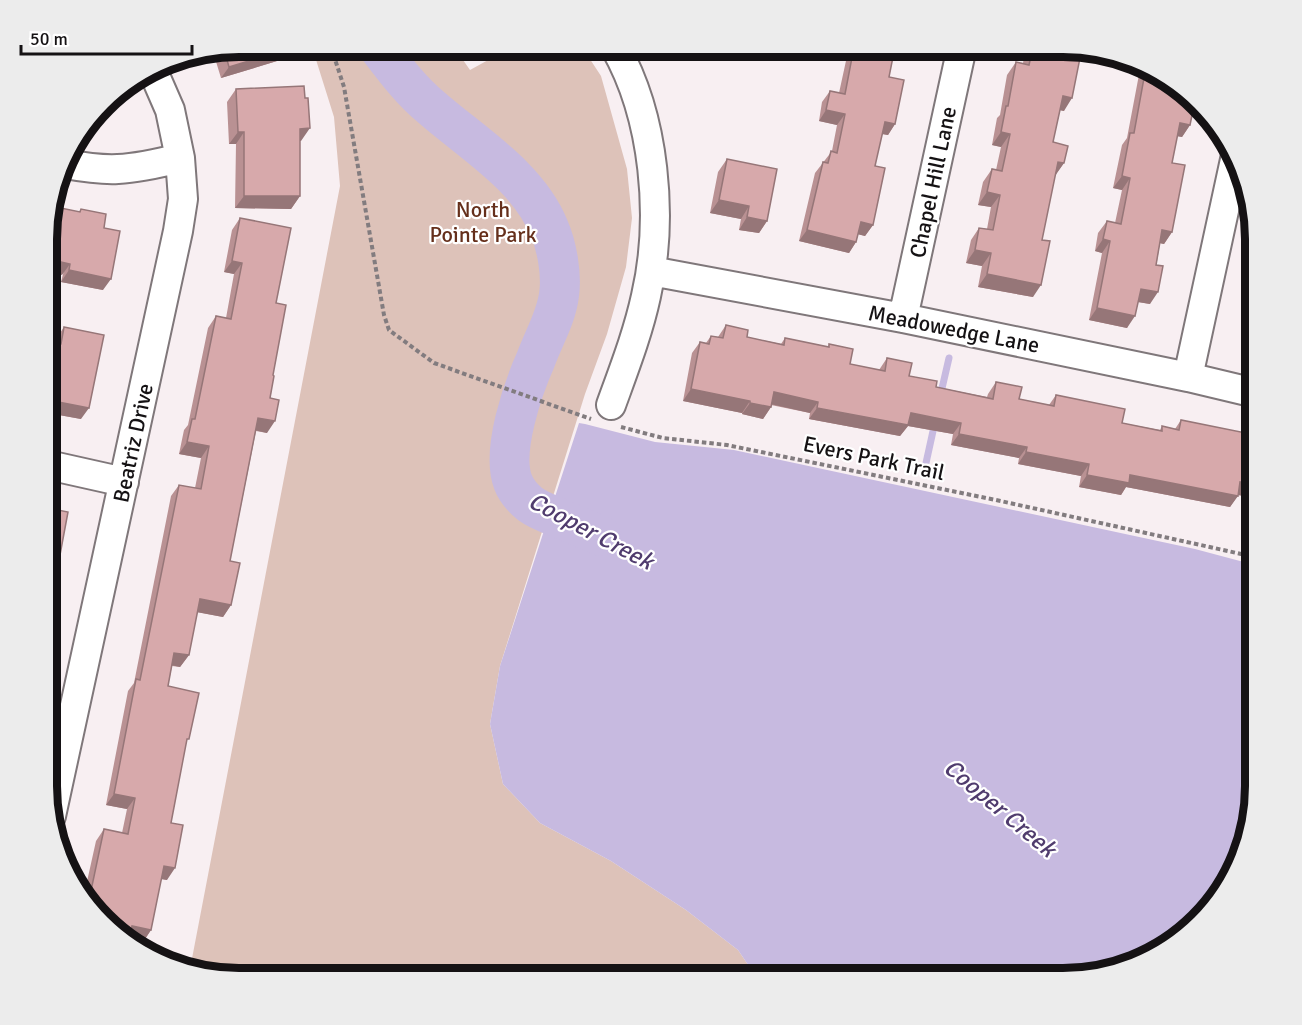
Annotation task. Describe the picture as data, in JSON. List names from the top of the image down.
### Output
{
  "streets": {
    "street": ["Chapel Hill Lane", "Meadowedge Lane", "Beatriz Drive"],
    "path": ["Evers Park Trail"]
  },
  "crossings": [
    ["Chapel Hill Lane", "Meadowedge Lane"]
  ],
  "water": ["Cooper Creek"],
  "parks": ["North Pointe Park"],
  "scale_bar": "50 m"
}
